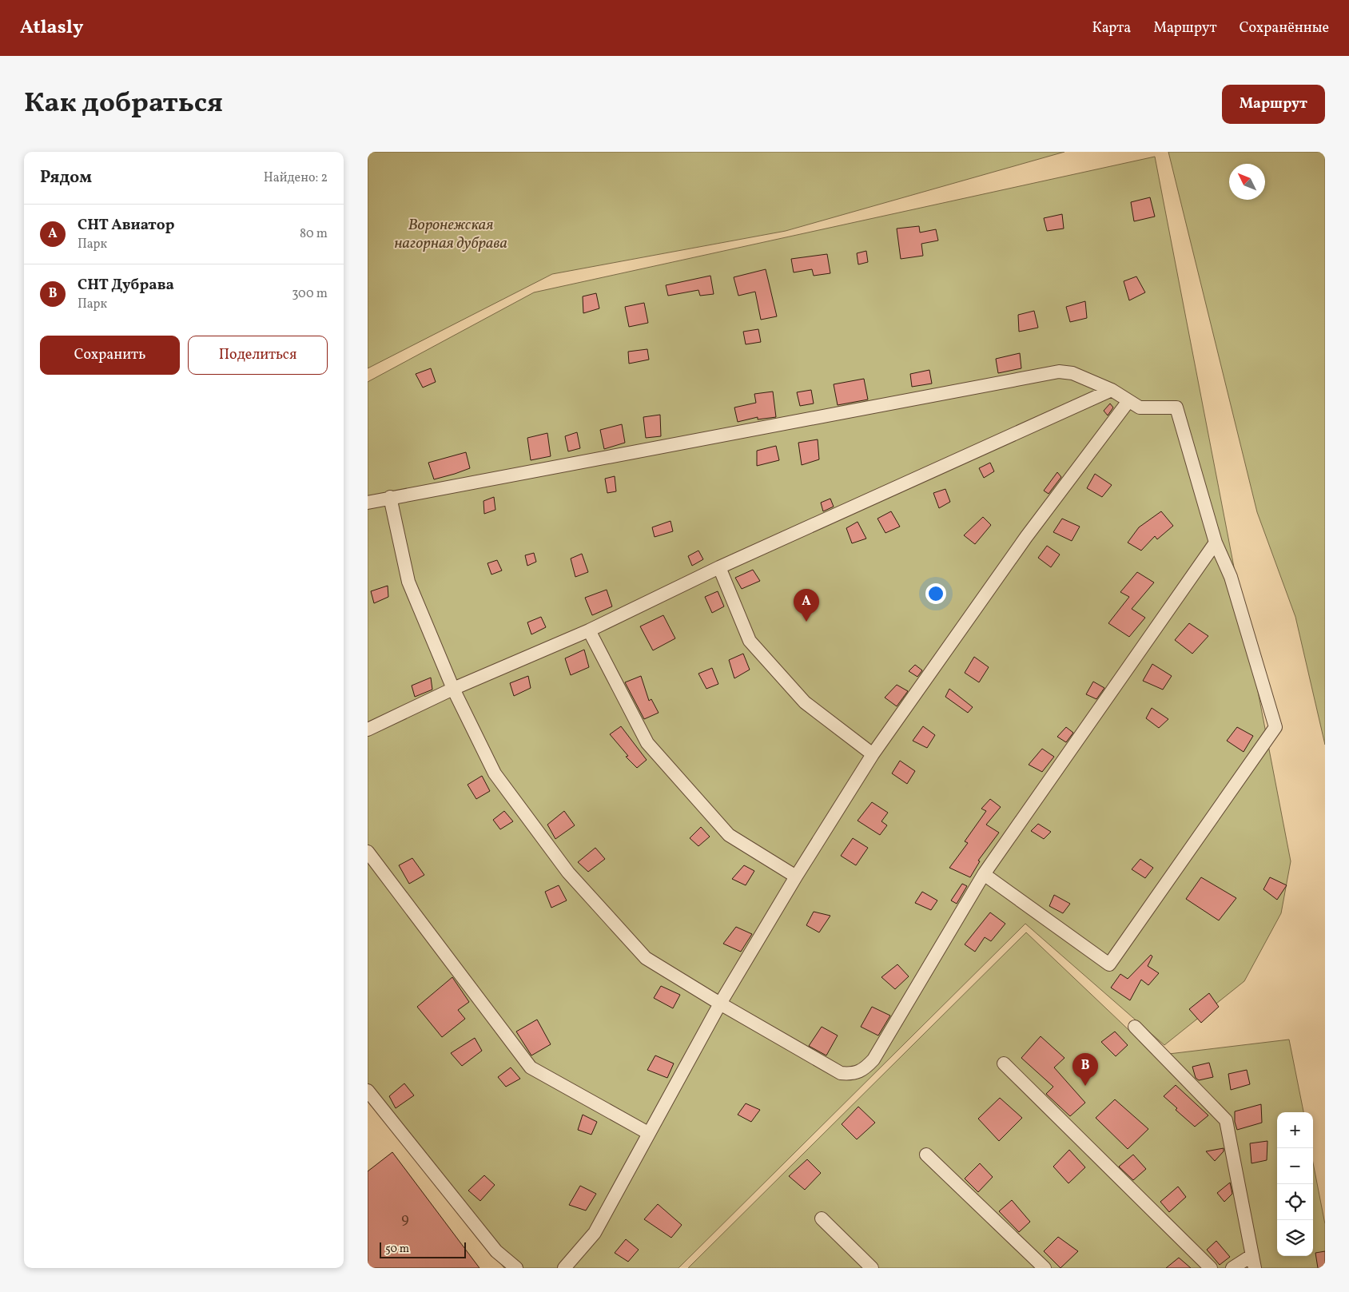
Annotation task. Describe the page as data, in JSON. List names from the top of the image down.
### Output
{
  "parks": ["Воронежская нагорная дубрава"],
  "house_numbers": ["9"],
  "scale_bar": "50 m",
  "north": "top left",
  "page": {
    "header": "Atlasly",
    "nav": ["Карта", "Маршрут", "Сохранённые"],
    "title": "Как добраться",
    "buttons": [
      "Маршрут",
      ["Сохранить", "Поделиться"]
    ],
    "heading": ["Рядом", "Найдено: 2"],
    "list": [
      {
        "mark": "A",
        "name": "СНТ Авиатор",
        "note": "Парк",
        "value": "80 m"
      },
      {
        "mark": "B",
        "name": "СНТ Дубрава",
        "note": "Парк",
        "value": "300 m"
      }
    ],
    "pins": ["A", "B"],
    "map_buttons": ["+", "−"],
    "scale": "50 m"
  }
}
